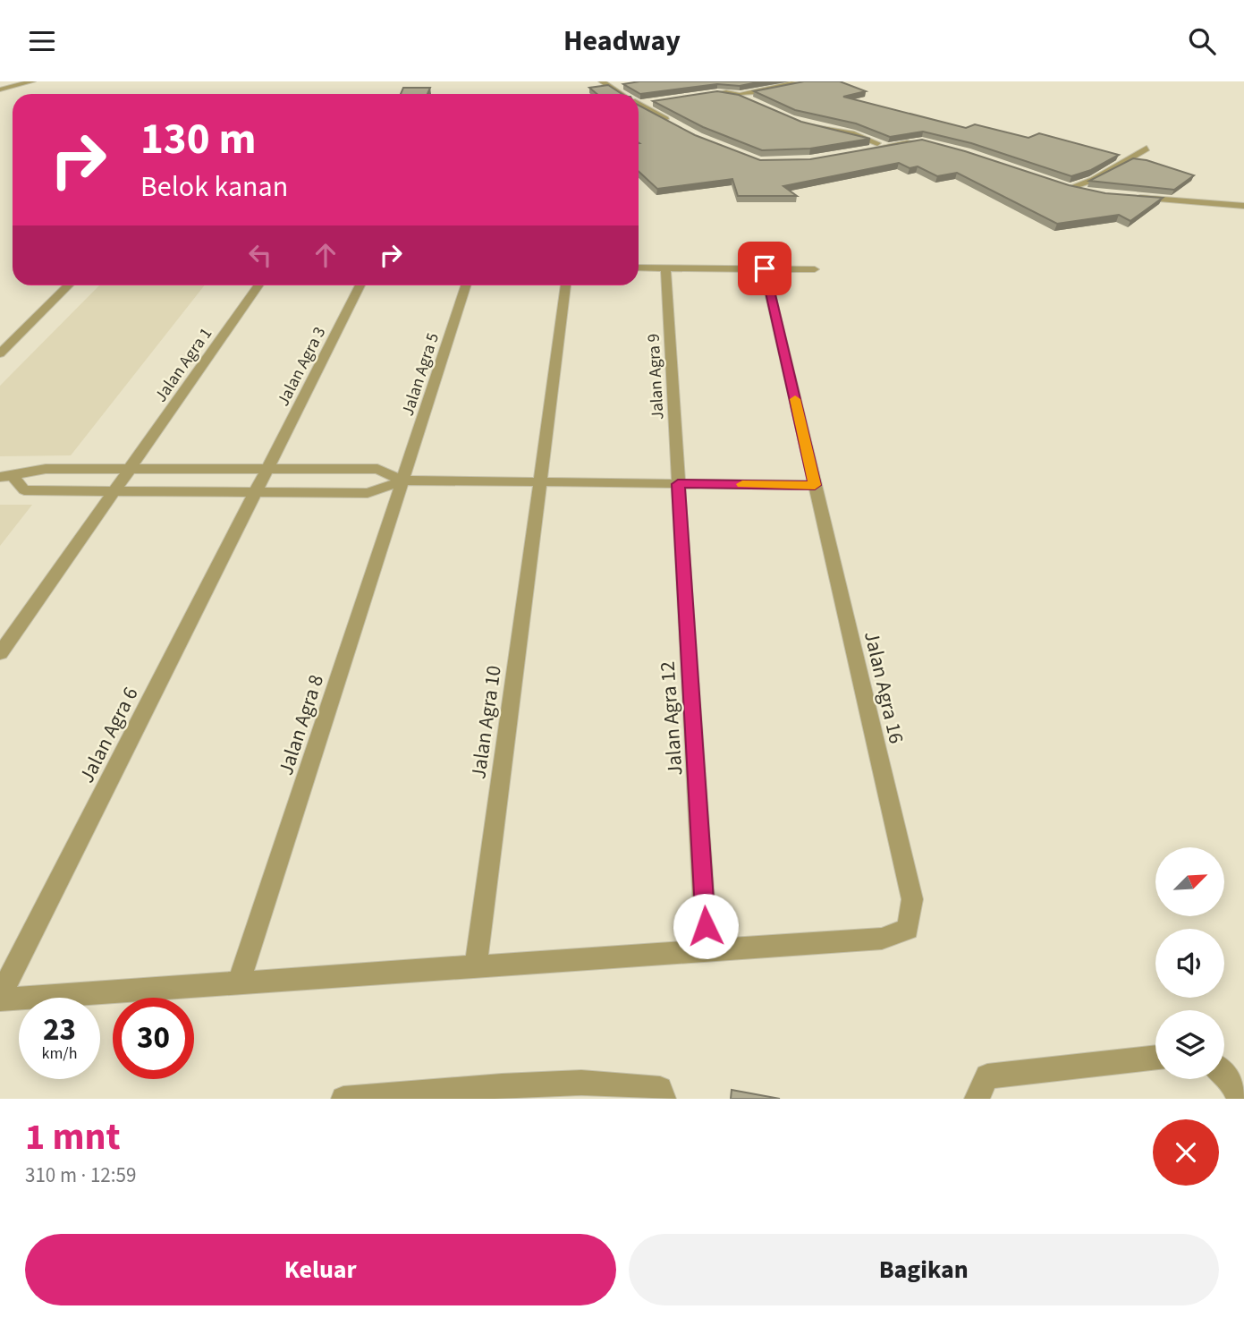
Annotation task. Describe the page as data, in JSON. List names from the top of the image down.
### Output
{
  "streets": {
    "street": [
      "Jalan Agra 1",
      "Jalan Agra 3",
      "Jalan Agra 5",
      "Jalan Agra 9",
      "Jalan Agra 16",
      "Jalan Agra 12",
      "Jalan Agra 10",
      "Jalan Agra 8",
      "Jalan Agra 6"
    ]
  },
  "crossings": [
    ["Jalan Agra 3", "Jalan Agra 6"],
    ["Jalan Agra 5", "Jalan Agra 8"],
    ["Jalan Agra 9", "Jalan Agra 12"],
    ["Jalan Agra 16", "Jalan Agra 12"]
  ],
  "north": "top right",
  "page": {
    "header": "Headway",
    "turn": ["130 m", "Belok kanan"],
    "speed": "23 km/h",
    "limit": "30",
    "heading": ["1 mnt", "310 m · 12:59"],
    "buttons": ["Keluar", "Bagikan"]
  }
}
